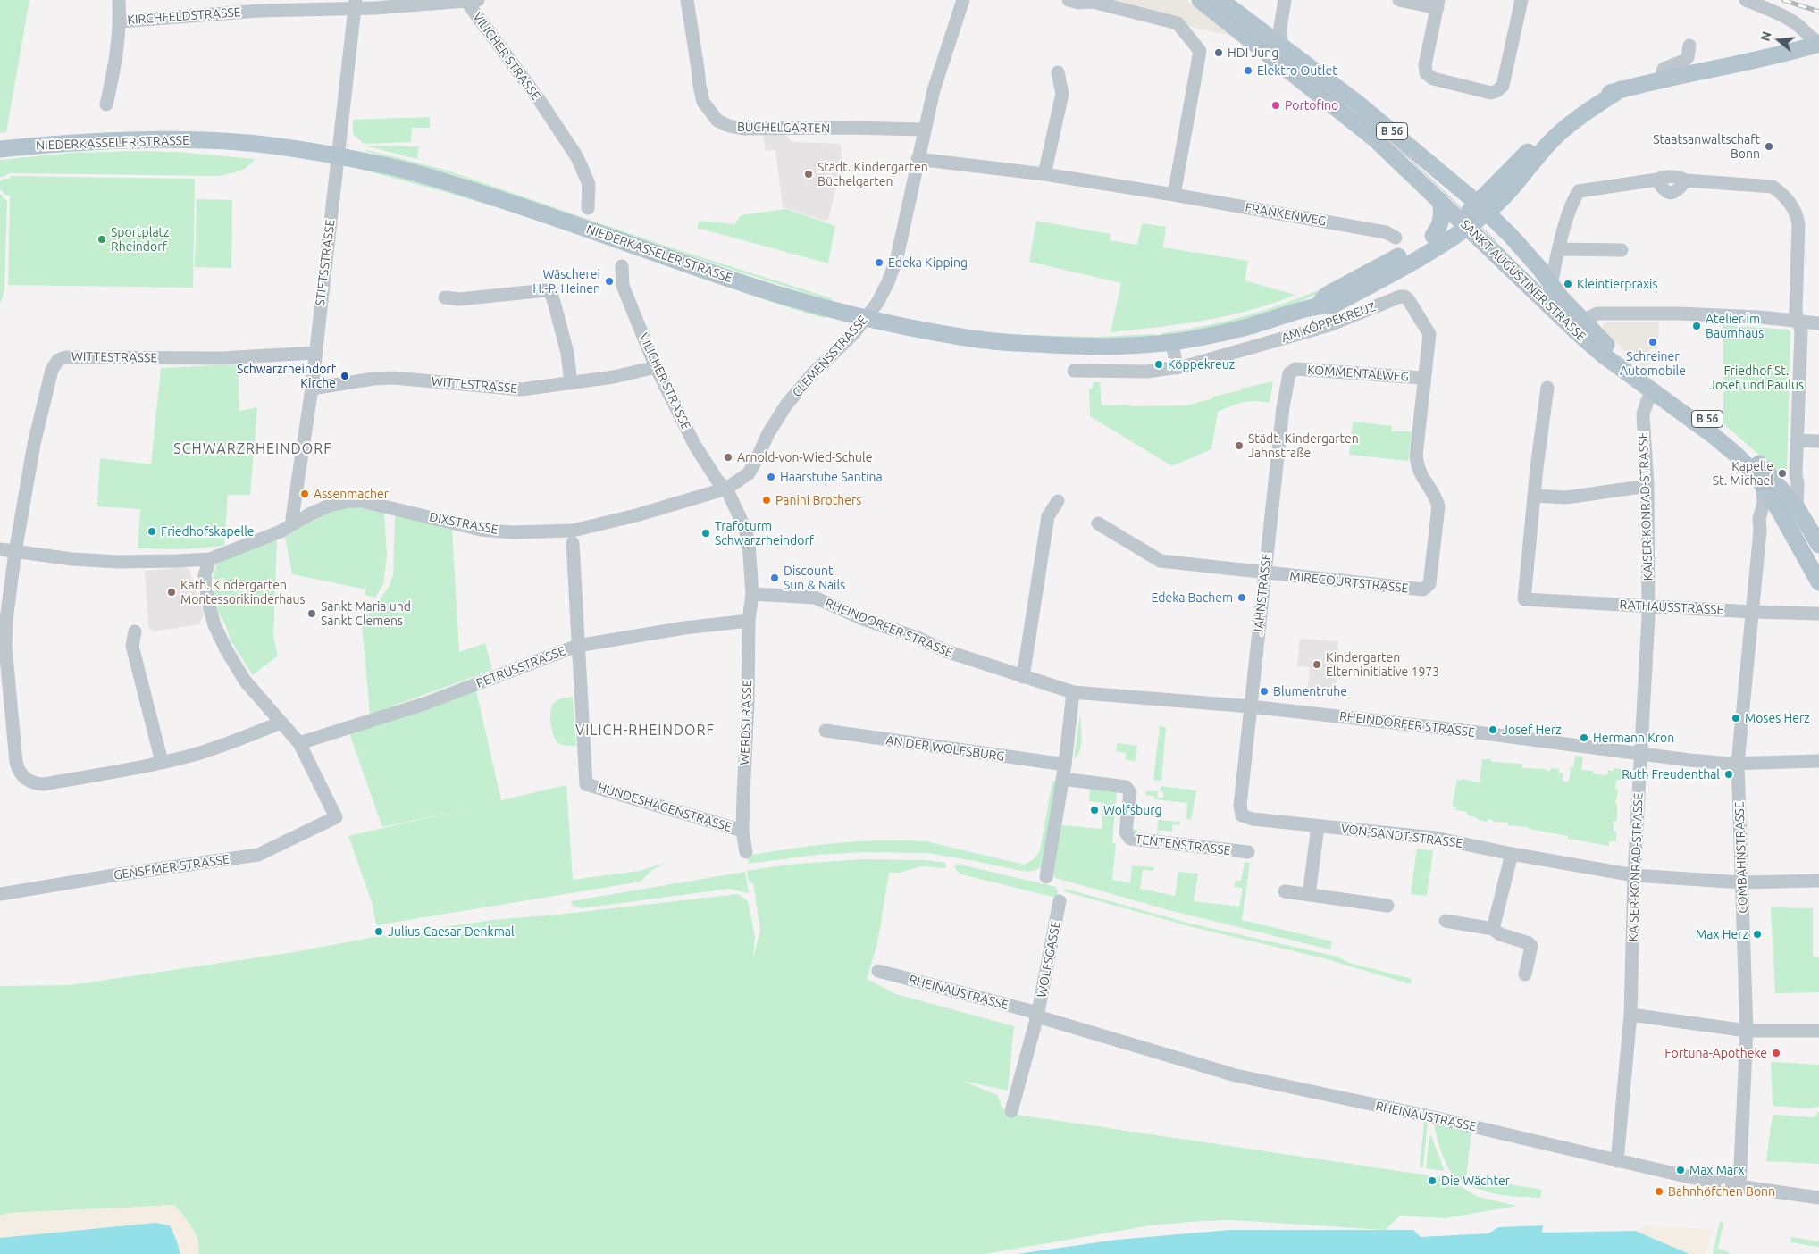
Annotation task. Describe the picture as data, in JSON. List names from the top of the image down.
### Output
{
  "streets": {
    "main road": ["B 56", "NIEDERKASSELER STRASSE", "SANKT AUGUSTINER STRASSE"],
    "street": [
      "KIRCHFELDSTRASSE",
      "VILICHER STRASSE",
      "BÜCHELGARTEN",
      "FRANKENWEG",
      "STIFTSSTRASSE",
      "AM KÖPPEKREUZ",
      "CLEMENSSTRASSE",
      "WITTESTRASSE",
      "KOMMENTALWEG",
      "KAISER-KONRAD-STRASSE",
      "DIXSTRASSE",
      "MIRECOURTSTRASSE",
      "JAHNSTRASSE",
      "RATHAUSSTRASSE",
      "RHEINDORFER STRASSE",
      "PETRUSSTRASSE",
      "WERDSTRASSE",
      "AN DER WOLFSBURG",
      "HUNDESHAGENSTRASSE",
      "VON-SANDT-STRASSE",
      "TENTENSTRASSE",
      "COMBAHNSTRASSE",
      "GENSEMER STRASSE",
      "WOLFSGASSE",
      "RHEINAUSTRASSE"
    ]
  },
  "crossings": [
    ["KIRCHFELDSTRASSE", "VILICHER STRASSE"],
    ["KIRCHFELDSTRASSE", "STIFTSSTRASSE"],
    ["VILICHER STRASSE", "CLEMENSSTRASSE"],
    ["VILICHER STRASSE", "WITTESTRASSE"],
    ["VILICHER STRASSE", "DIXSTRASSE"],
    ["BÜCHELGARTEN", "CLEMENSSTRASSE"],
    ["NIEDERKASSELER STRASSE", "STIFTSSTRASSE"],
    ["NIEDERKASSELER STRASSE", "SANKT AUGUSTINER STRASSE"],
    ["NIEDERKASSELER STRASSE", "CLEMENSSTRASSE"],
    ["FRANKENWEG", "CLEMENSSTRASSE"],
    ["STIFTSSTRASSE", "WITTESTRASSE"],
    ["STIFTSSTRASSE", "DIXSTRASSE"],
    ["SANKT AUGUSTINER STRASSE", "KAISER-KONRAD-STRASSE"],
    ["SANKT AUGUSTINER STRASSE", "COMBAHNSTRASSE"],
    ["AM KÖPPEKREUZ", "KOMMENTALWEG"],
    ["AM KÖPPEKREUZ", "MIRECOURTSTRASSE"],
    ["CLEMENSSTRASSE", "DIXSTRASSE"],
    ["WITTESTRASSE", "DIXSTRASSE"],
    ["KOMMENTALWEG", "MIRECOURTSTRASSE"],
    ["KOMMENTALWEG", "JAHNSTRASSE"],
    ["KAISER-KONRAD-STRASSE", "RATHAUSSTRASSE"],
    ["KAISER-KONRAD-STRASSE", "RHEINDORFER STRASSE"],
    ["KAISER-KONRAD-STRASSE", "VON-SANDT-STRASSE"],
    ["KAISER-KONRAD-STRASSE", "RHEINAUSTRASSE"],
    ["MIRECOURTSTRASSE", "JAHNSTRASSE"],
    ["JAHNSTRASSE", "RHEINDORFER STRASSE"],
    ["JAHNSTRASSE", "VON-SANDT-STRASSE"],
    ["RATHAUSSTRASSE", "COMBAHNSTRASSE"],
    ["RHEINDORFER STRASSE", "WERDSTRASSE"],
    ["RHEINDORFER STRASSE", "COMBAHNSTRASSE"],
    ["PETRUSSTRASSE", "WERDSTRASSE"],
    ["PETRUSSTRASSE", "HUNDESHAGENSTRASSE"],
    ["PETRUSSTRASSE", "GENSEMER STRASSE"],
    ["WERDSTRASSE", "HUNDESHAGENSTRASSE"],
    ["VON-SANDT-STRASSE", "COMBAHNSTRASSE"],
    ["COMBAHNSTRASSE", "RHEINAUSTRASSE"],
    ["WOLFSGASSE", "RHEINAUSTRASSE"]
  ],
  "districts": ["SCHWARZRHEINDORF", "VILICH-RHEINDORF"],
  "parks": ["Friedhof St. Josef und Paulus"],
  "places": [
    "HDI Jung",
    "Elektro Outlet",
    "Portofino",
    "Staatsanwaltschaft Bonn",
    "Städt. Kindergarten Büchelgarten",
    "Sportplatz Rheindorf",
    "Edeka Kipping",
    "Wäscherei H.-P. Heinen",
    "Kleintierpraxis",
    "Atelier im Baumhaus",
    "Schreiner Automobile",
    "Köppekreuz",
    "Schwarzrheindorf Kirche",
    "Städt. Kindergarten Jahnstraße",
    "Arnold-von-Wied-Schule",
    "Kapelle St. Michael",
    "Haarstube Santina",
    "Assenmacher",
    "Panini Brothers",
    "Friedhofskapelle",
    "Trafoturm Schwarzrheindorf",
    "Discount Sun & Nails",
    "Kath. Kindergarten Montessorikinderhaus",
    "Edeka Bachem",
    "Sankt Maria und Sankt Clemens",
    "Kindergarten Elterninitiative 1973",
    "Blumentruhe",
    "Moses Herz",
    "Josef Herz",
    "Hermann Kron",
    "Ruth Freudenthal",
    "Wolfsburg",
    "Julius-Caesar-Denkmal",
    "Max Herz",
    "Fortuna-Apotheke",
    "Max Marx",
    "Die Wächter",
    "Bahnhöfchen Bonn"
  ],
  "north": "left"
}
